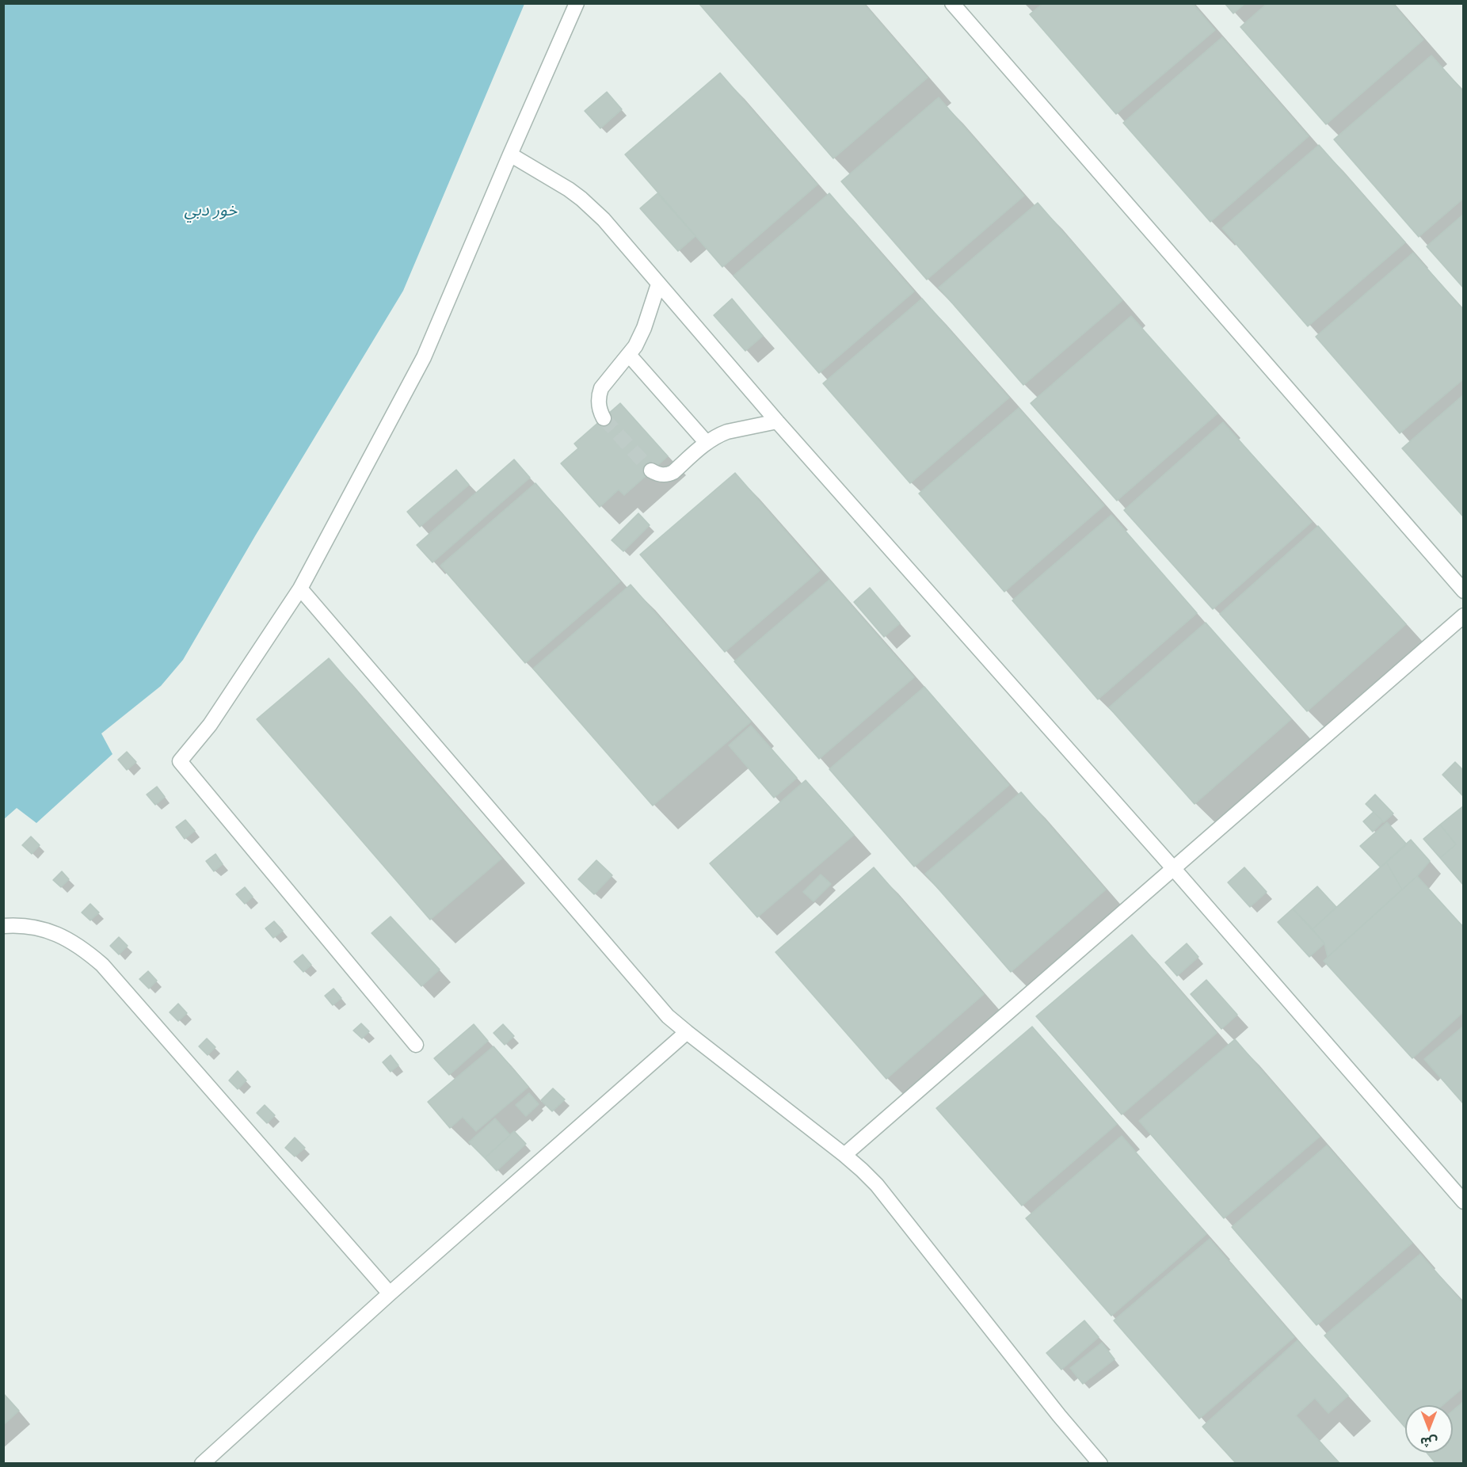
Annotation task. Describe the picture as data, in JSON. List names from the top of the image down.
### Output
{
  "water": ["خور دبي"],
  "north": "bottom"
}
